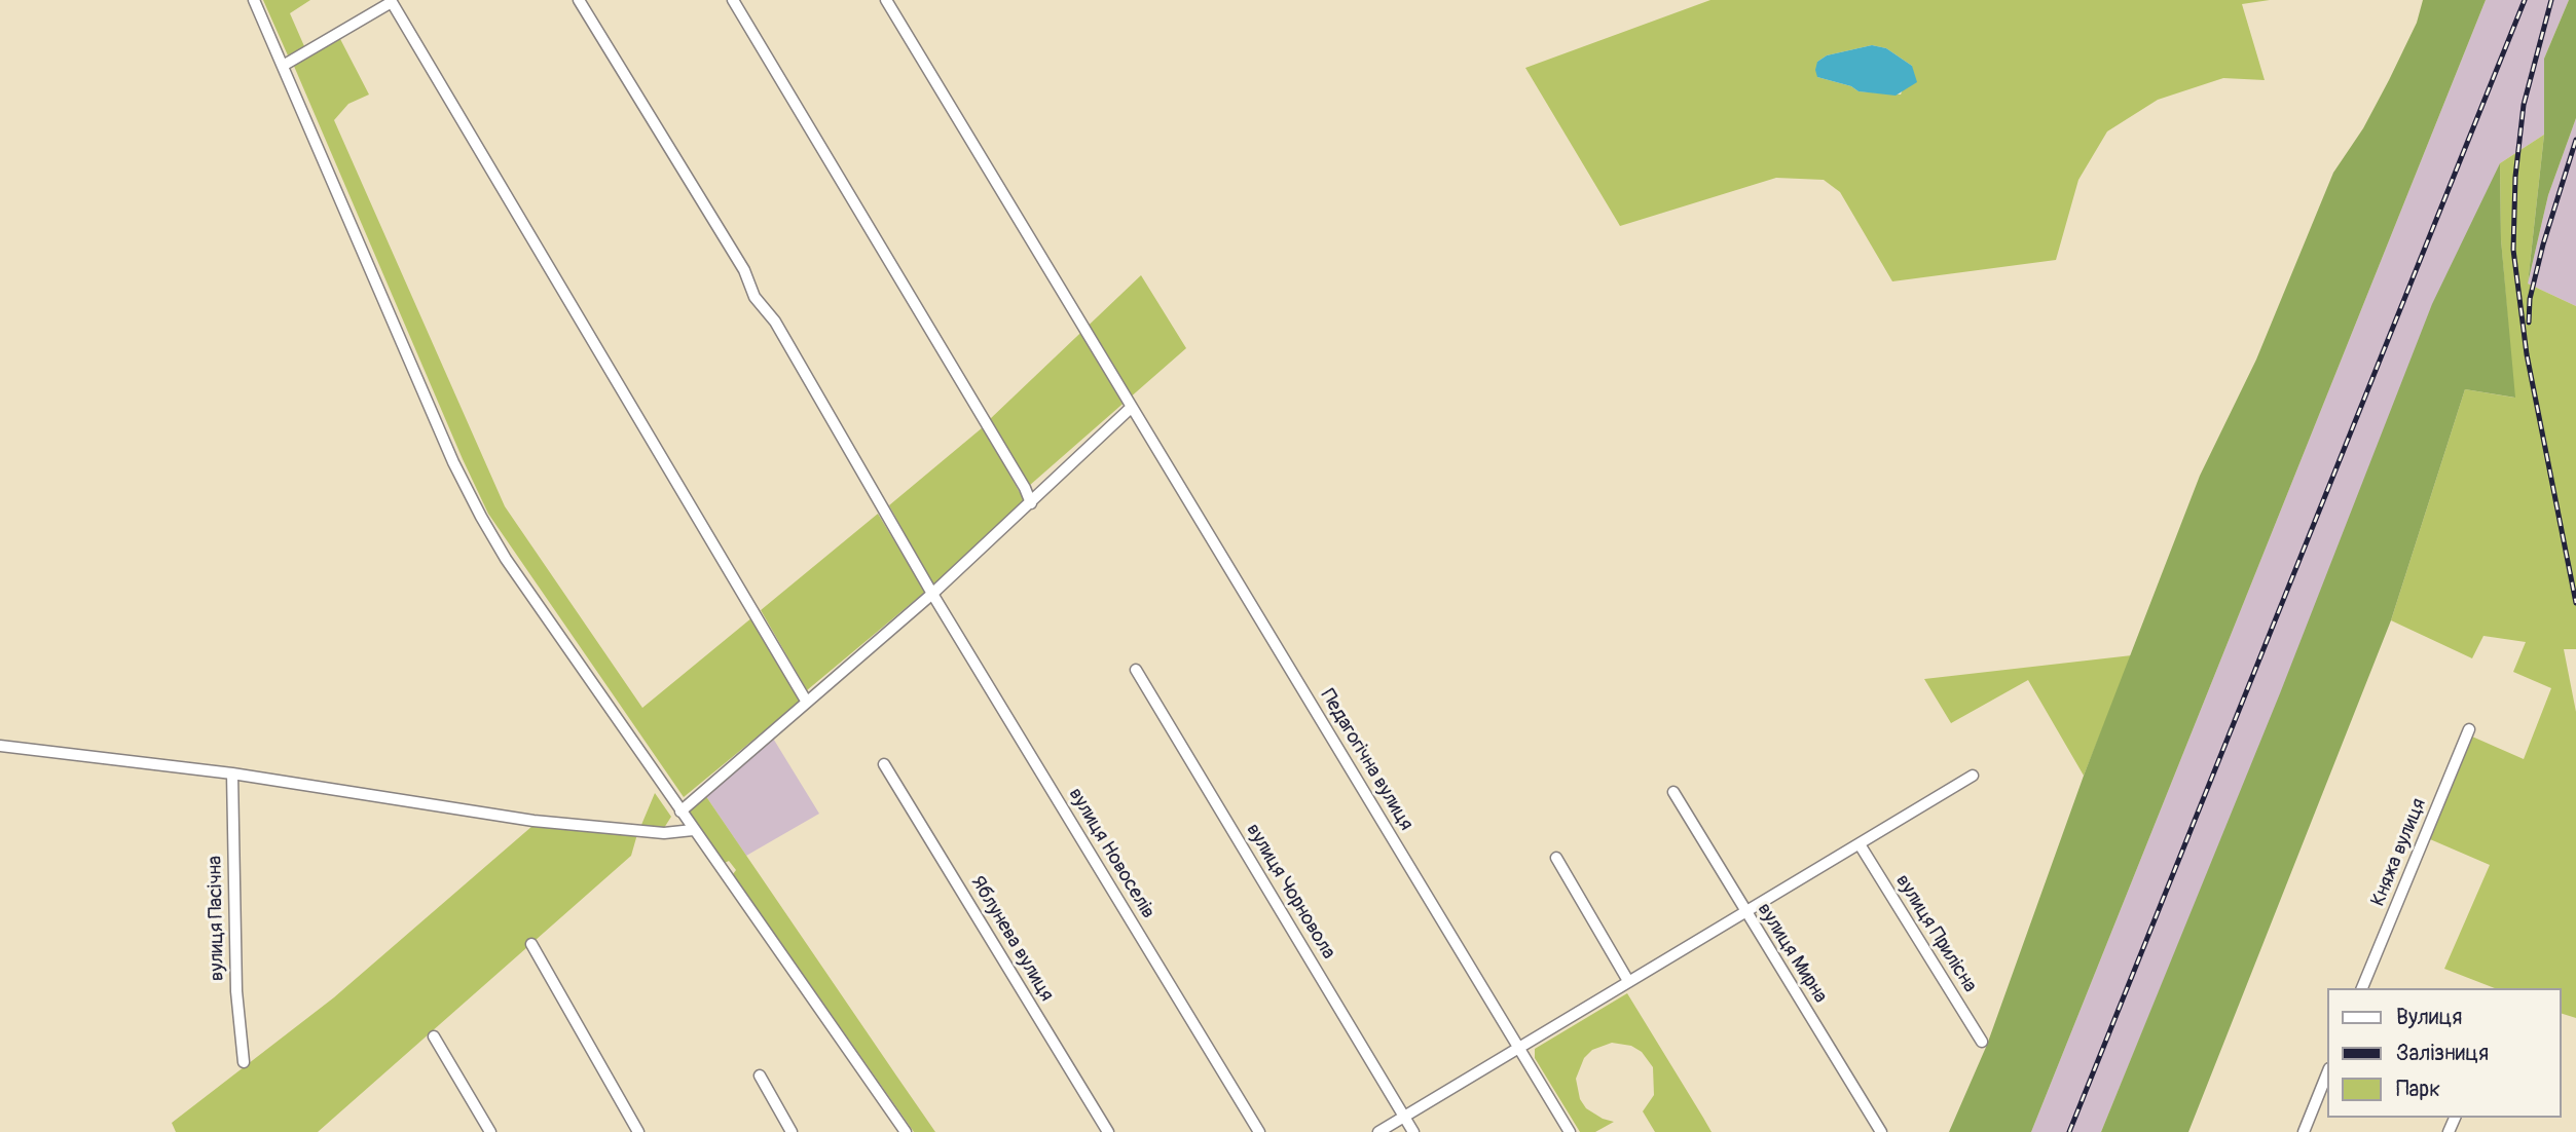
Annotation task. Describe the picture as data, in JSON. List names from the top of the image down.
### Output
{
  "streets": {
    "street": [
      "Педагогічна вулиця",
      "Княжа вулиця",
      "вулиця Новоселів",
      "вулиця Чорновола",
      "вулиця Пасічна",
      "вулиця Прилісна",
      "Яблунева вулиця",
      "вулиця Мирна"
    ]
  },
  "legend": ["Вулиця", "Залізниця", "Парк"]
}
